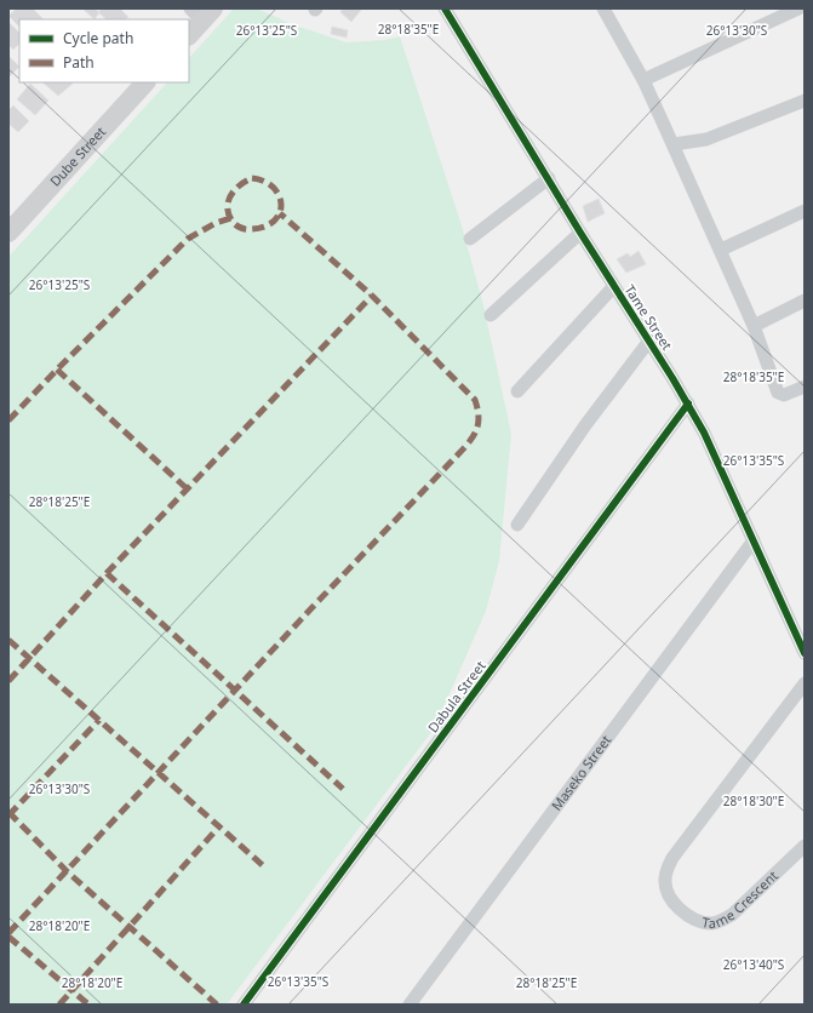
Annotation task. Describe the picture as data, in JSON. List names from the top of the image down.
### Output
{
  "streets": {
    "street": [
      "Dube Street",
      "Tame Street",
      "Dabula Street",
      "Maseko Street",
      "Tame Crescent"
    ]
  },
  "crossings": [
    ["Tame Street", "Dabula Street"],
    ["Tame Street", "Maseko Street"]
  ],
  "legend": ["Cycle path", "Path"],
  "coordinates": [
    "28°18'35\"E",
    "26°13'25\"S",
    "26°13'30\"S",
    "26°13'35\"S",
    "28°18'25\"E",
    "28°18'30\"E",
    "28°18'20\"E",
    "26°13'40\"S"
  ]
}
